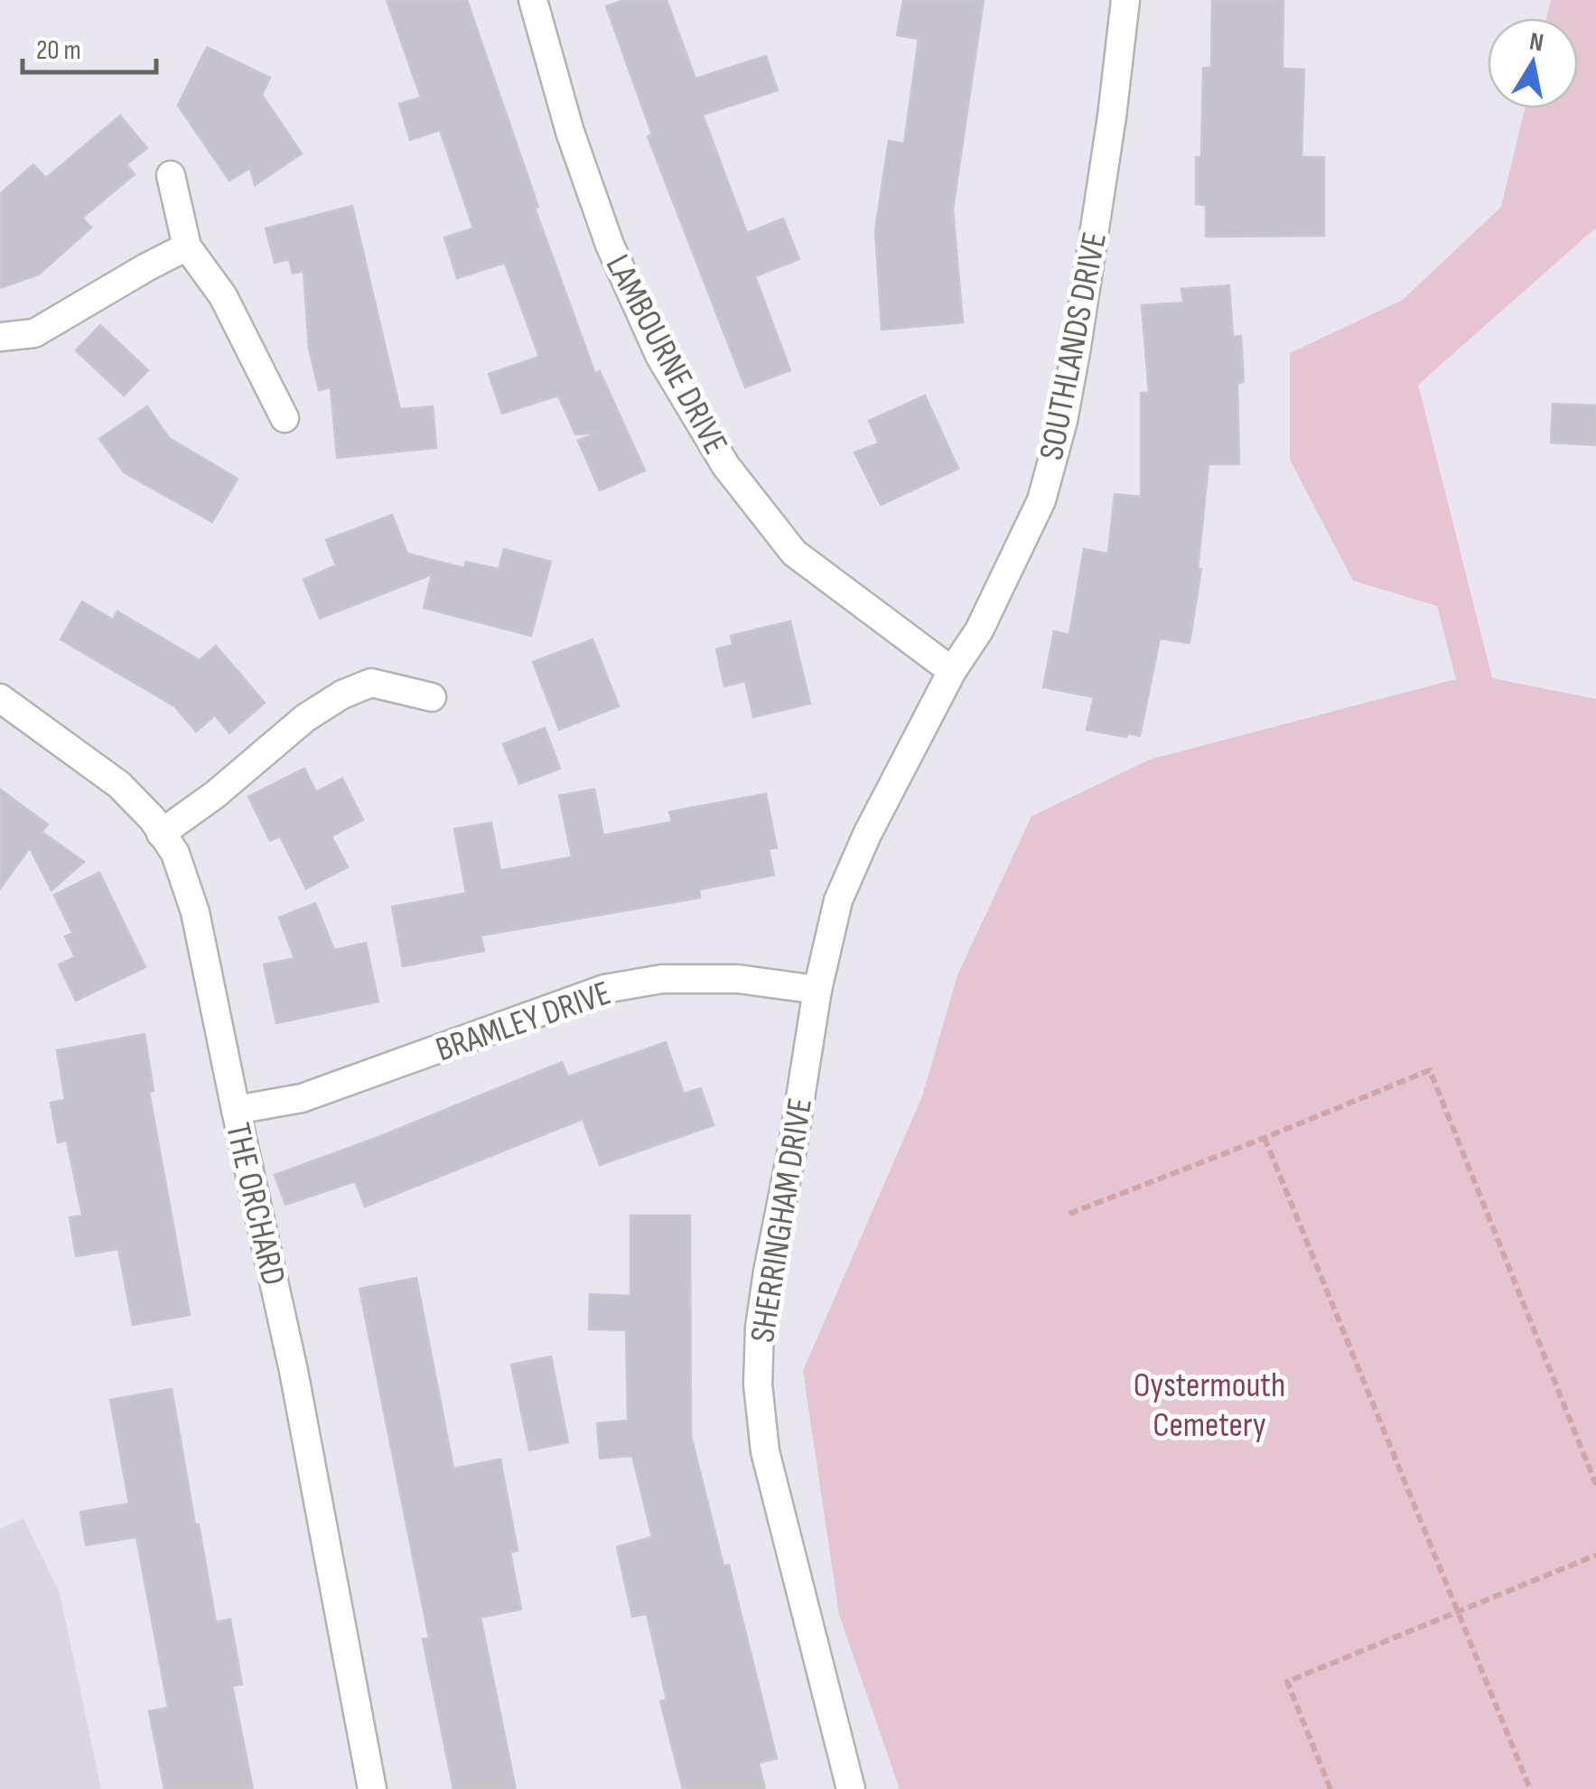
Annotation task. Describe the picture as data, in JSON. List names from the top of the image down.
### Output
{
  "streets": {
    "street": [
      "SOUTHLANDS DRIVE",
      "LAMBOURNE DRIVE",
      "BRAMLEY DRIVE",
      "THE ORCHARD",
      "SHERRINGHAM DRIVE"
    ]
  },
  "crossings": [
    ["SOUTHLANDS DRIVE", "LAMBOURNE DRIVE"],
    ["SOUTHLANDS DRIVE", "SHERRINGHAM DRIVE"],
    ["LAMBOURNE DRIVE", "SHERRINGHAM DRIVE"],
    ["BRAMLEY DRIVE", "THE ORCHARD"],
    ["BRAMLEY DRIVE", "SHERRINGHAM DRIVE"]
  ],
  "parks": ["Oystermouth Cemetery"],
  "scale_bar": "20 m",
  "north": "top"
}
